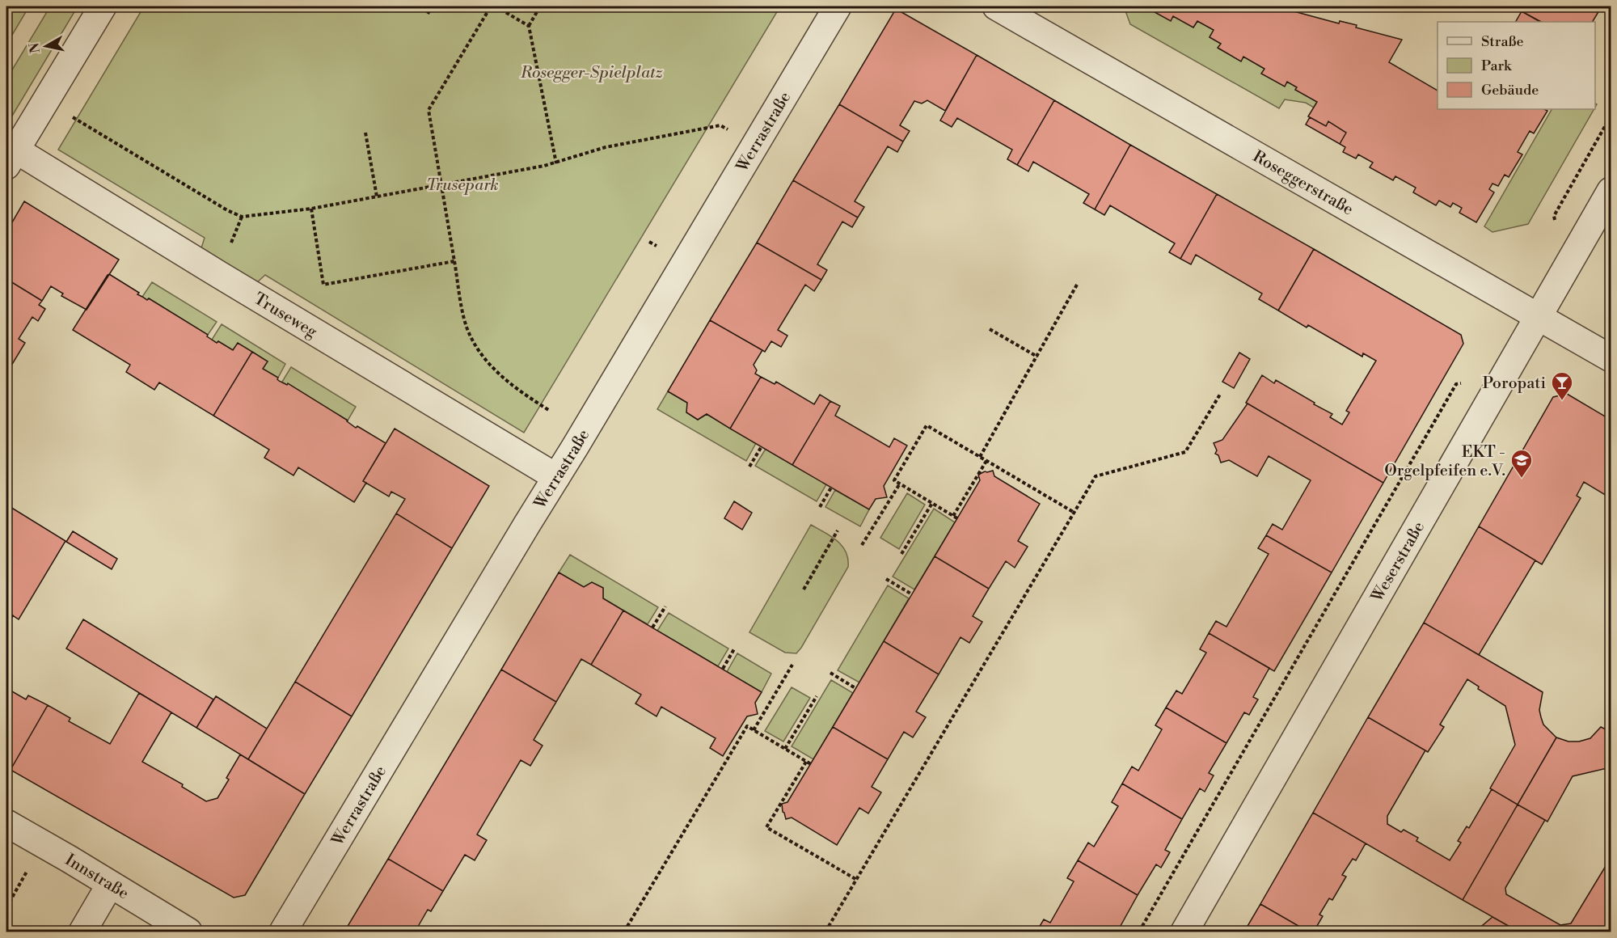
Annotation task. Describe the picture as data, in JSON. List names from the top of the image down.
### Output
{
  "streets": {
    "street": [
      "Werrastraße",
      "Roseggerstraße",
      "Truseweg",
      "Weserstraße",
      "Innstraße"
    ]
  },
  "crossings": [
    ["Werrastraße", "Truseweg"],
    ["Roseggerstraße", "Weserstraße"]
  ],
  "parks": ["Rosegger-Spielplatz", "Trusepark"],
  "places": {
    "bar": ["Poropati"],
    "school or university": ["EKT - Orgelpfeifen e.V."]
  },
  "legend": ["Straße", "Park", "Gebäude"],
  "north": "left"
}
